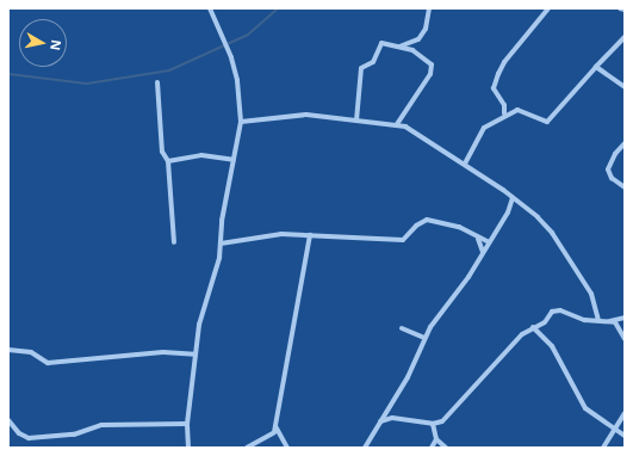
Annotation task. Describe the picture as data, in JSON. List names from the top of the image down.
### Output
{
  "north": "right"
}
